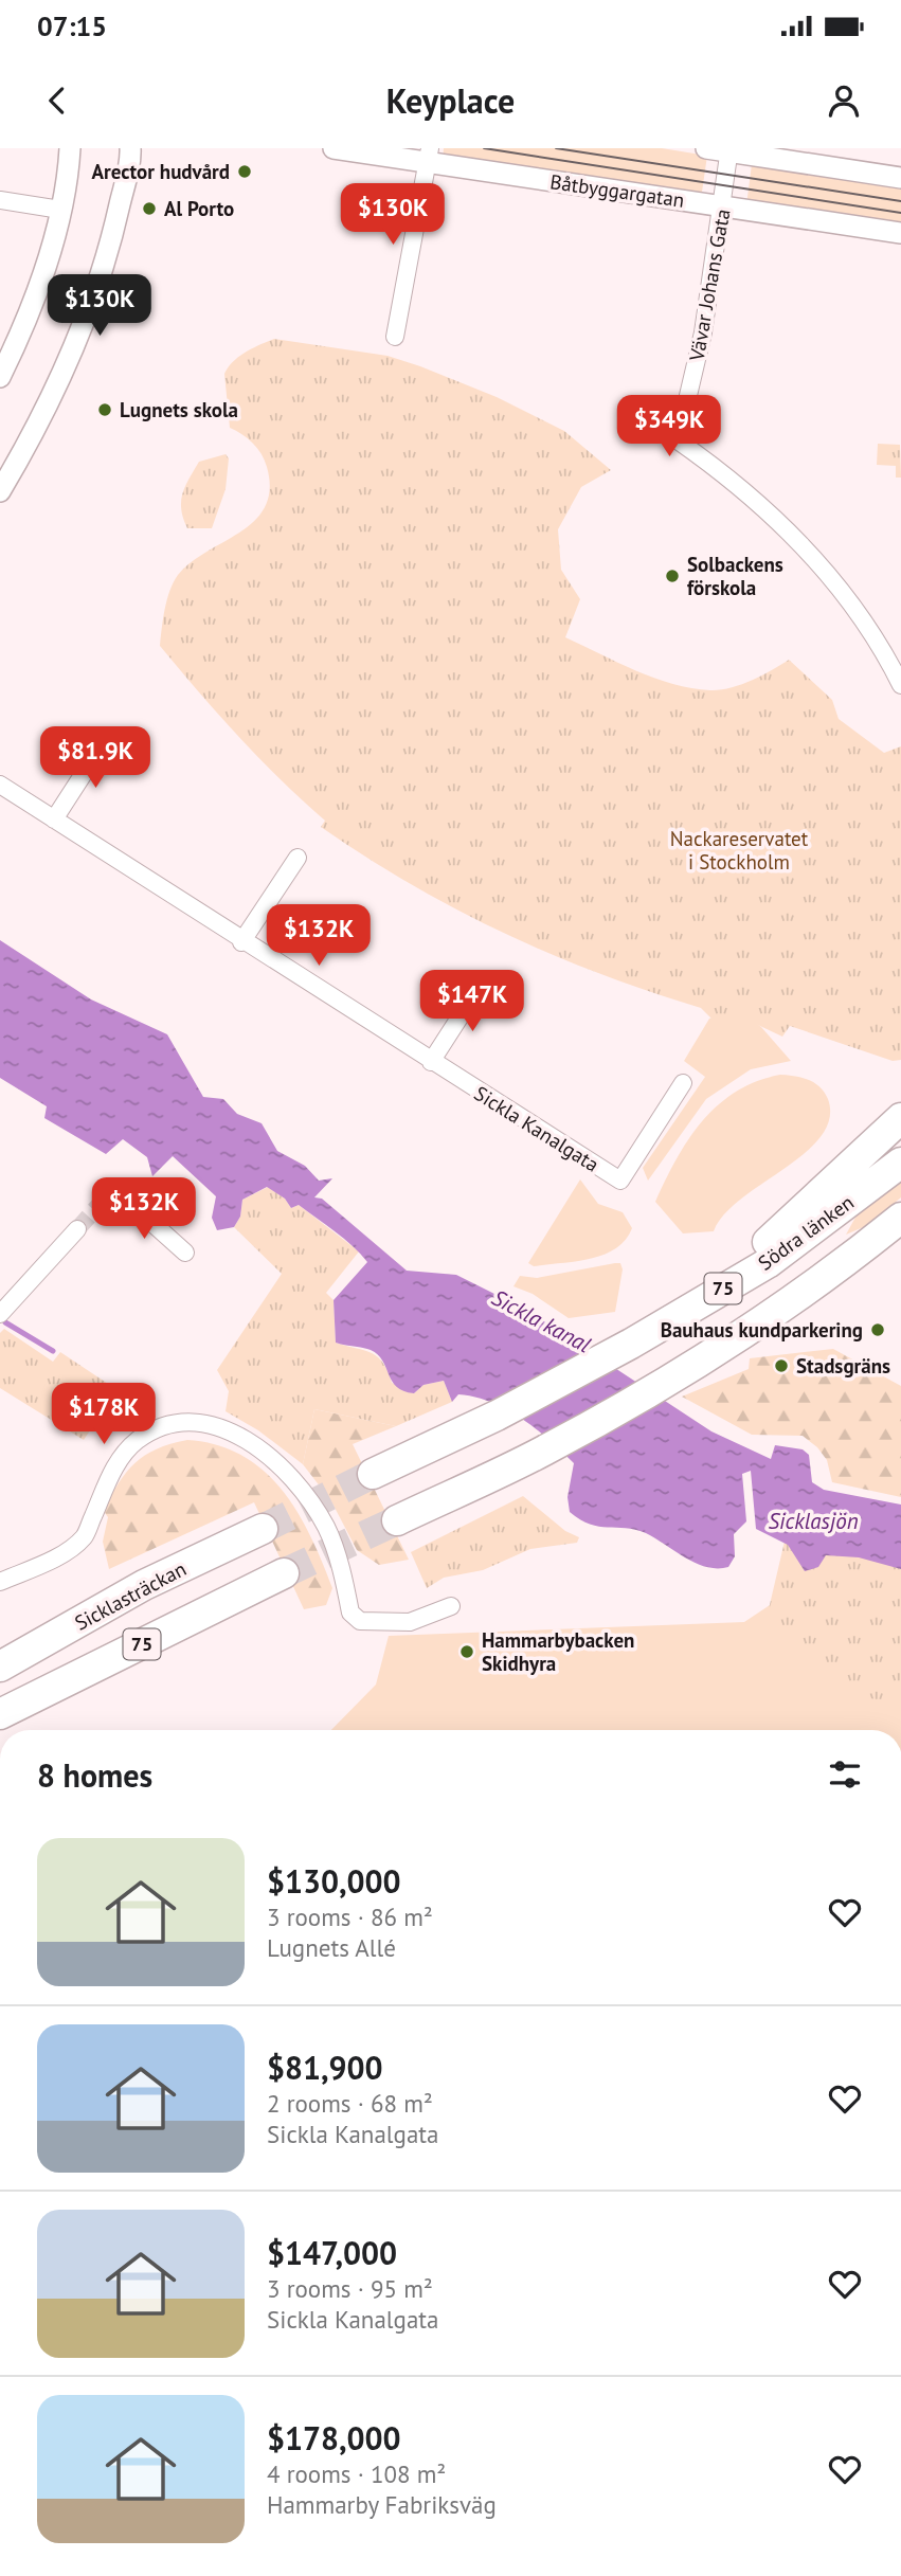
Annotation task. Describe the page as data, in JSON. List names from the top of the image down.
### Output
{
  "streets": {
    "highway": ["Södra länken", "75", "Sicklasträckan"],
    "street": ["Båtbyggargatan", "Vävar Johans Gata", "Sickla Kanalgata"]
  },
  "crossings": [
    ["Båtbyggargatan", "Vävar Johans Gata"],
    ["Södra länken", "75"]
  ],
  "water": ["Sickla kanal", "Sicklasjön"],
  "parks": ["Nackareservatet i Stockholm"],
  "places": [
    "Arector hudvård",
    "Al Porto",
    "Lugnets skola",
    "Solbackens förskola",
    "Bauhaus kundparkering",
    "Stadsgräns",
    "Hammarbybacken Skidhyra"
  ],
  "page": {
    "status": "07:15",
    "header": "Keyplace",
    "price": [
      "$130K",
      "$130K",
      "$349K",
      "$81.9K",
      "$132K",
      "$147K",
      "$132K",
      "$178K"
    ],
    "heading": "8 homes",
    "list": [
      {
        "name": "$130,000",
        "note": "3 rooms · 86 m² · Lugnets Allé"
      },
      {
        "name": "$81,900",
        "note": "2 rooms · 68 m² · Sickla Kanalgata"
      },
      {
        "name": "$147,000",
        "note": "3 rooms · 95 m² · Sickla Kanalgata"
      },
      {
        "name": "$178,000",
        "note": "4 rooms · 108 m² · Hammarby Fabriksväg"
      }
    ]
  }
}
